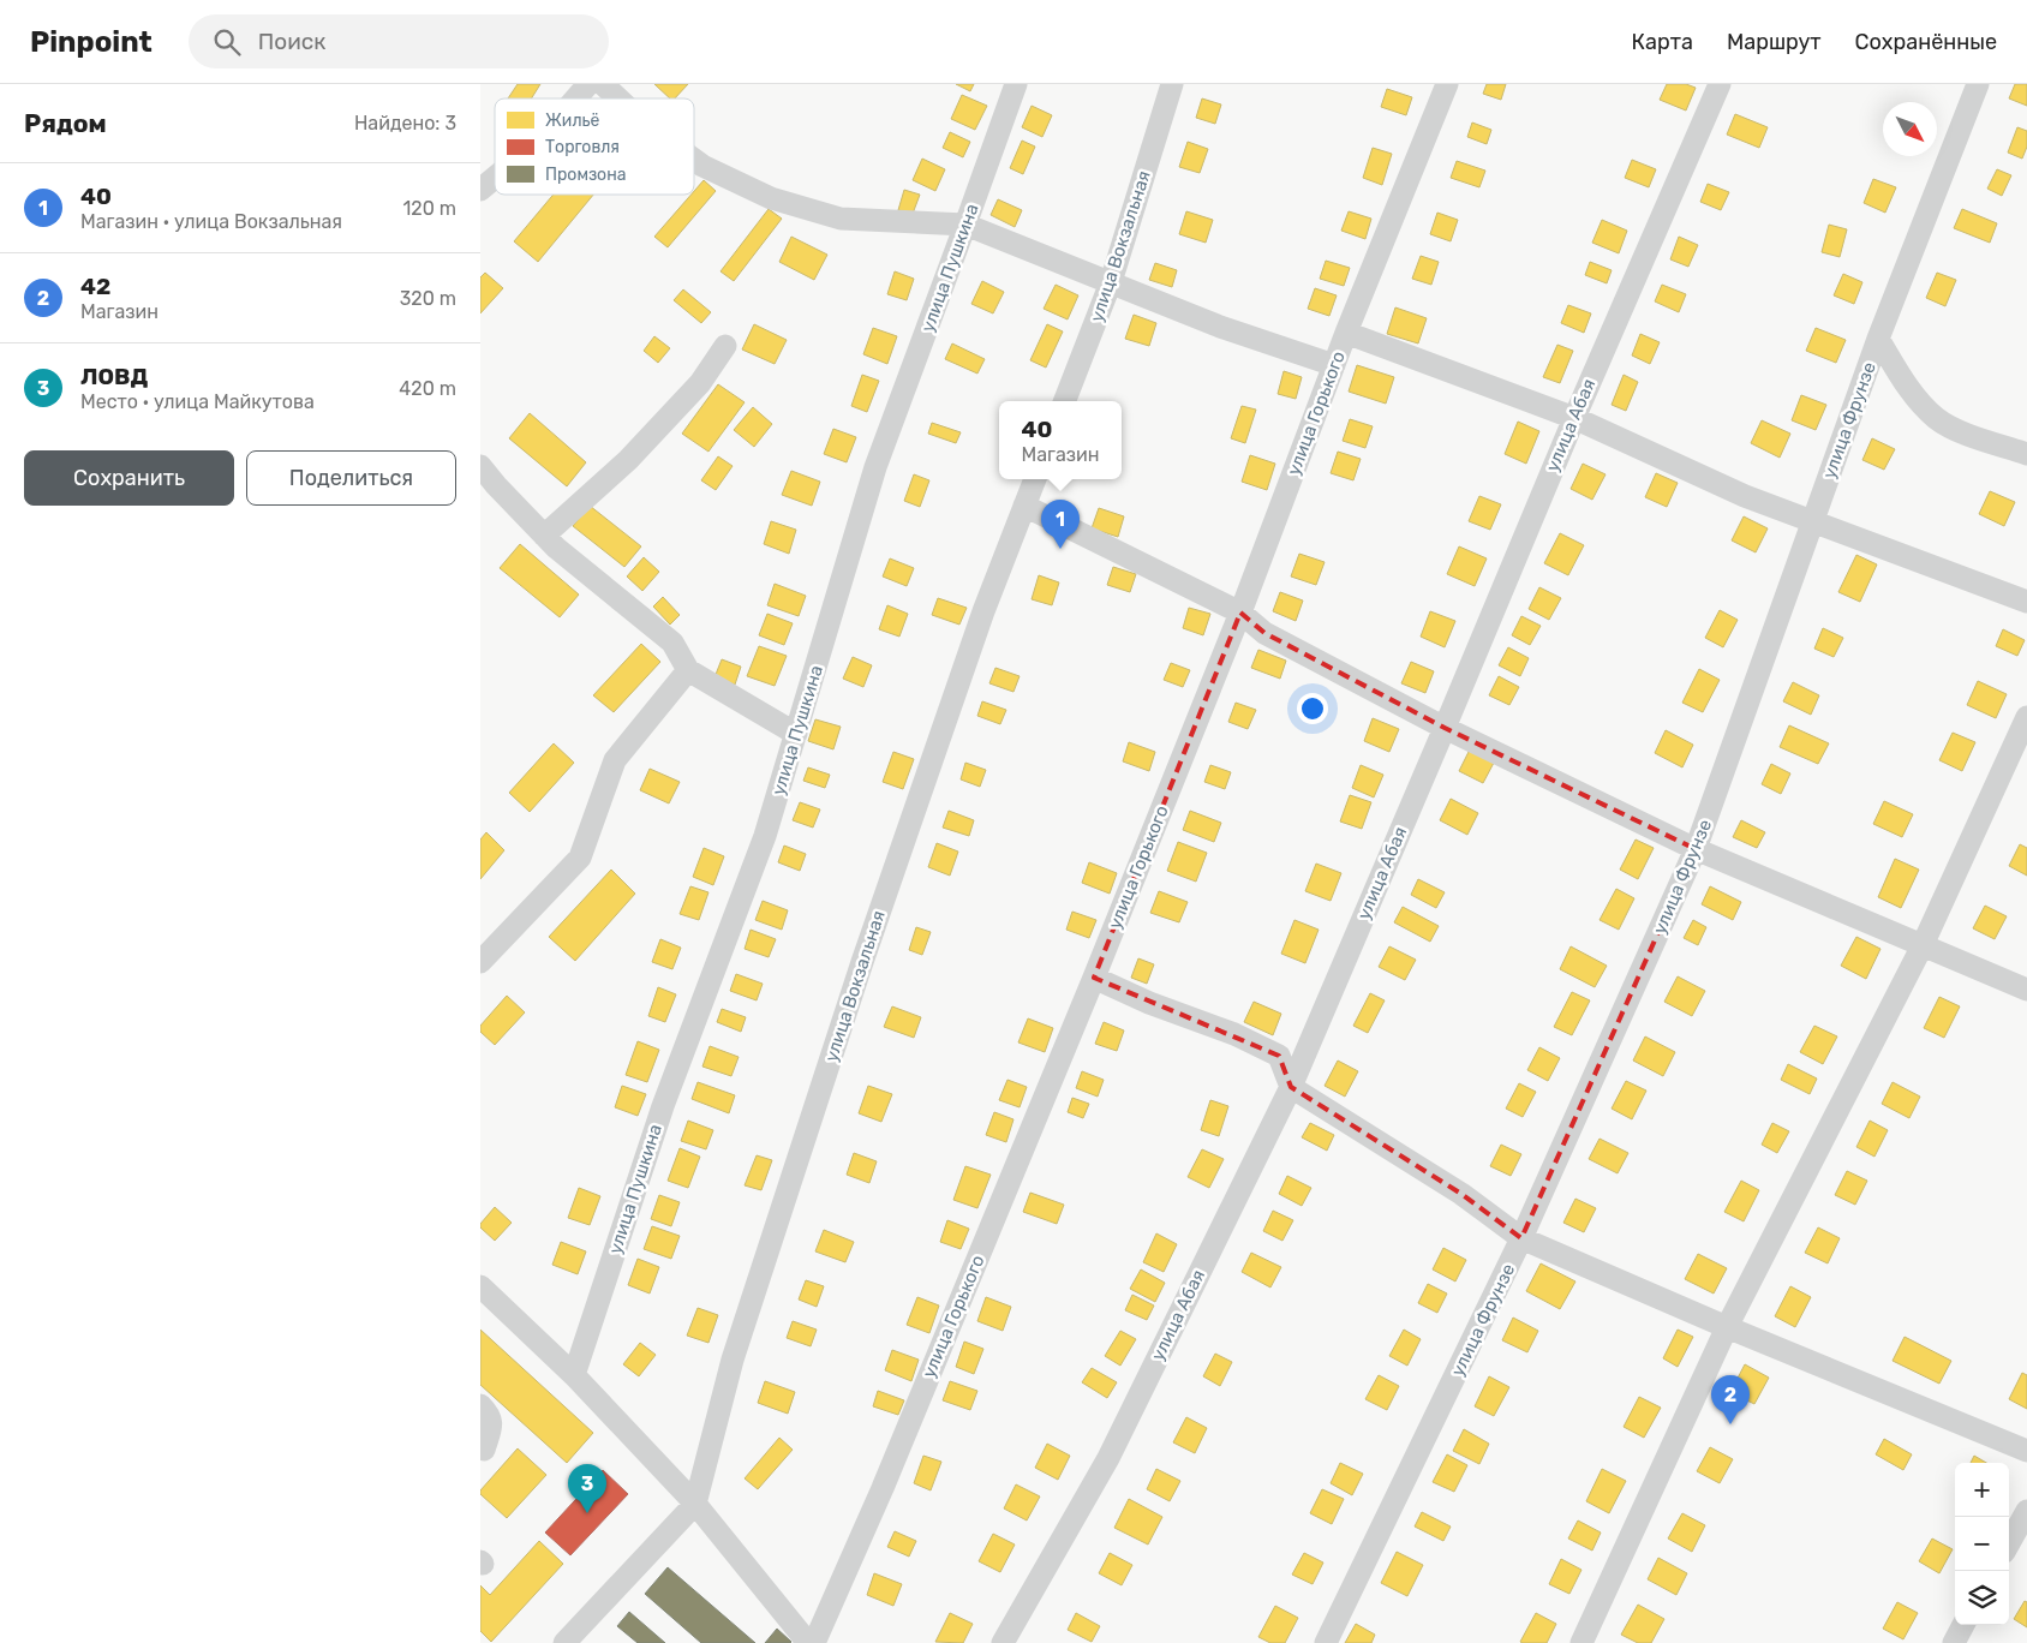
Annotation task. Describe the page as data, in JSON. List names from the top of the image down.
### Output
{
  "streets": {
    "street": [
      "улица Вокзальная",
      "улица Пушкина",
      "улица Горького",
      "улица Фрунзе",
      "улица Абая"
    ]
  },
  "legend": ["Жильё", "Торговля", "Промзона"],
  "north": "bottom right",
  "page": {
    "header": "Pinpoint",
    "search": "Поиск",
    "nav": ["Карта", "Маршрут", "Сохранённые"],
    "heading": ["Рядом", "Найдено: 3"],
    "list": [
      {
        "mark": "1",
        "name": "40",
        "note": "Магазин · улица Вокзальная",
        "value": "120 m"
      },
      {
        "mark": "2",
        "name": "42",
        "note": "Магазин",
        "value": "320 m"
      },
      {
        "mark": "3",
        "name": "ЛОВД",
        "note": "Место · улица Майкутова",
        "value": "420 m"
      }
    ],
    "popup": ["40", "Магазин"],
    "buttons": ["Сохранить", "Поделиться"],
    "pins": ["1", "2", "3"],
    "map_buttons": ["+", "−"]
  }
}
